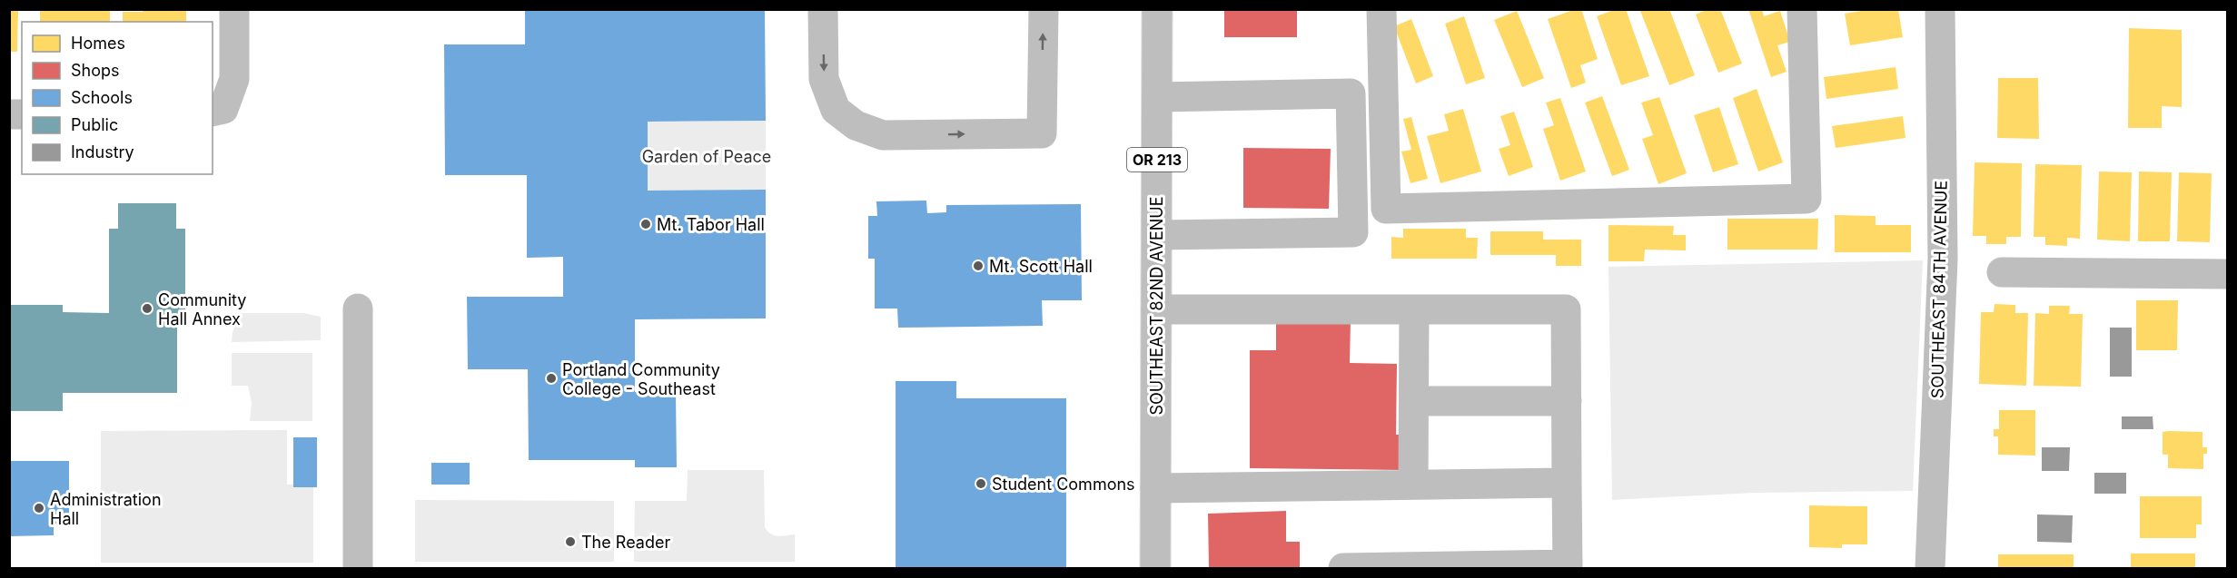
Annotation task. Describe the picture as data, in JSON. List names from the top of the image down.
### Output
{
  "streets": {
    "street": ["OR 213", "SOUTHEAST 84TH AVENUE", "SOUTHEAST 82ND AVENUE"]
  },
  "parks": ["Garden of Peace"],
  "places": [
    "Mt. Tabor Hall",
    "Mt. Scott Hall",
    "Community Hall Annex",
    "Portland Community College - Southeast",
    "Student Commons",
    "Administration Hall",
    "The Reader"
  ],
  "legend": [
    "Homes",
    "Shops",
    "Schools",
    "Public",
    "Industry"
  ]
}
